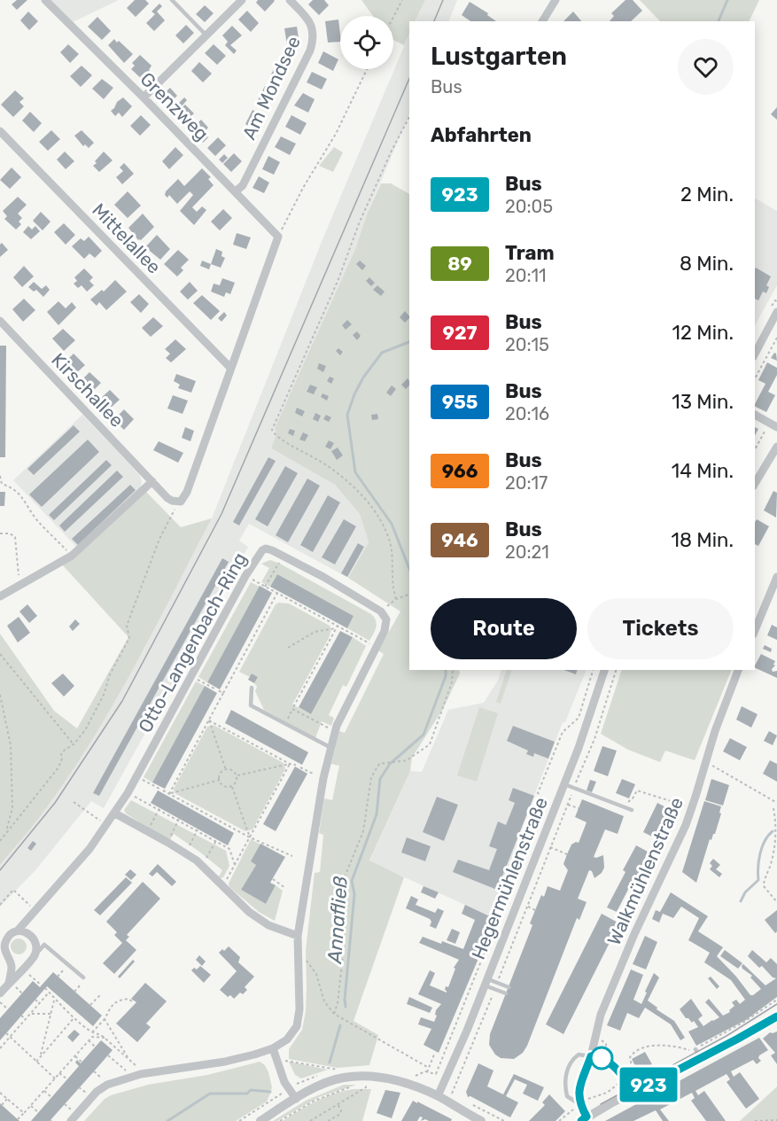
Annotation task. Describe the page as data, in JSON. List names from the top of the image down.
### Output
{
  "streets": {
    "street": [
      "Am Mondsee",
      "Grenzweg",
      "Mittelallee",
      "Kirschallee",
      "Otto-Langenbach-Ring",
      "Walkmühlenstraße",
      "Hegermühlenstraße"
    ]
  },
  "crossings": [
    ["Am Mondsee", "Grenzweg"]
  ],
  "water": ["Annafließ"],
  "lines": ["bus line 923"],
  "page": {
    "on_map": "923",
    "heading": [
      ["Lustgarten", "Bus"],
      "Abfahrten"
    ],
    "list": [
      {
        "mark": "923",
        "name": "Bus",
        "note": "20:05",
        "value": "2 Min."
      },
      {
        "mark": "89",
        "name": "Tram",
        "note": "20:11",
        "value": "8 Min."
      },
      {
        "mark": "927",
        "name": "Bus",
        "note": "20:15",
        "value": "12 Min."
      },
      {
        "mark": "955",
        "name": "Bus",
        "note": "20:16",
        "value": "13 Min."
      },
      {
        "mark": "966",
        "name": "Bus",
        "note": "20:17",
        "value": "14 Min."
      },
      {
        "mark": "946",
        "name": "Bus",
        "note": "20:21",
        "value": "18 Min."
      }
    ],
    "buttons": ["Route", "Tickets"]
  }
}
